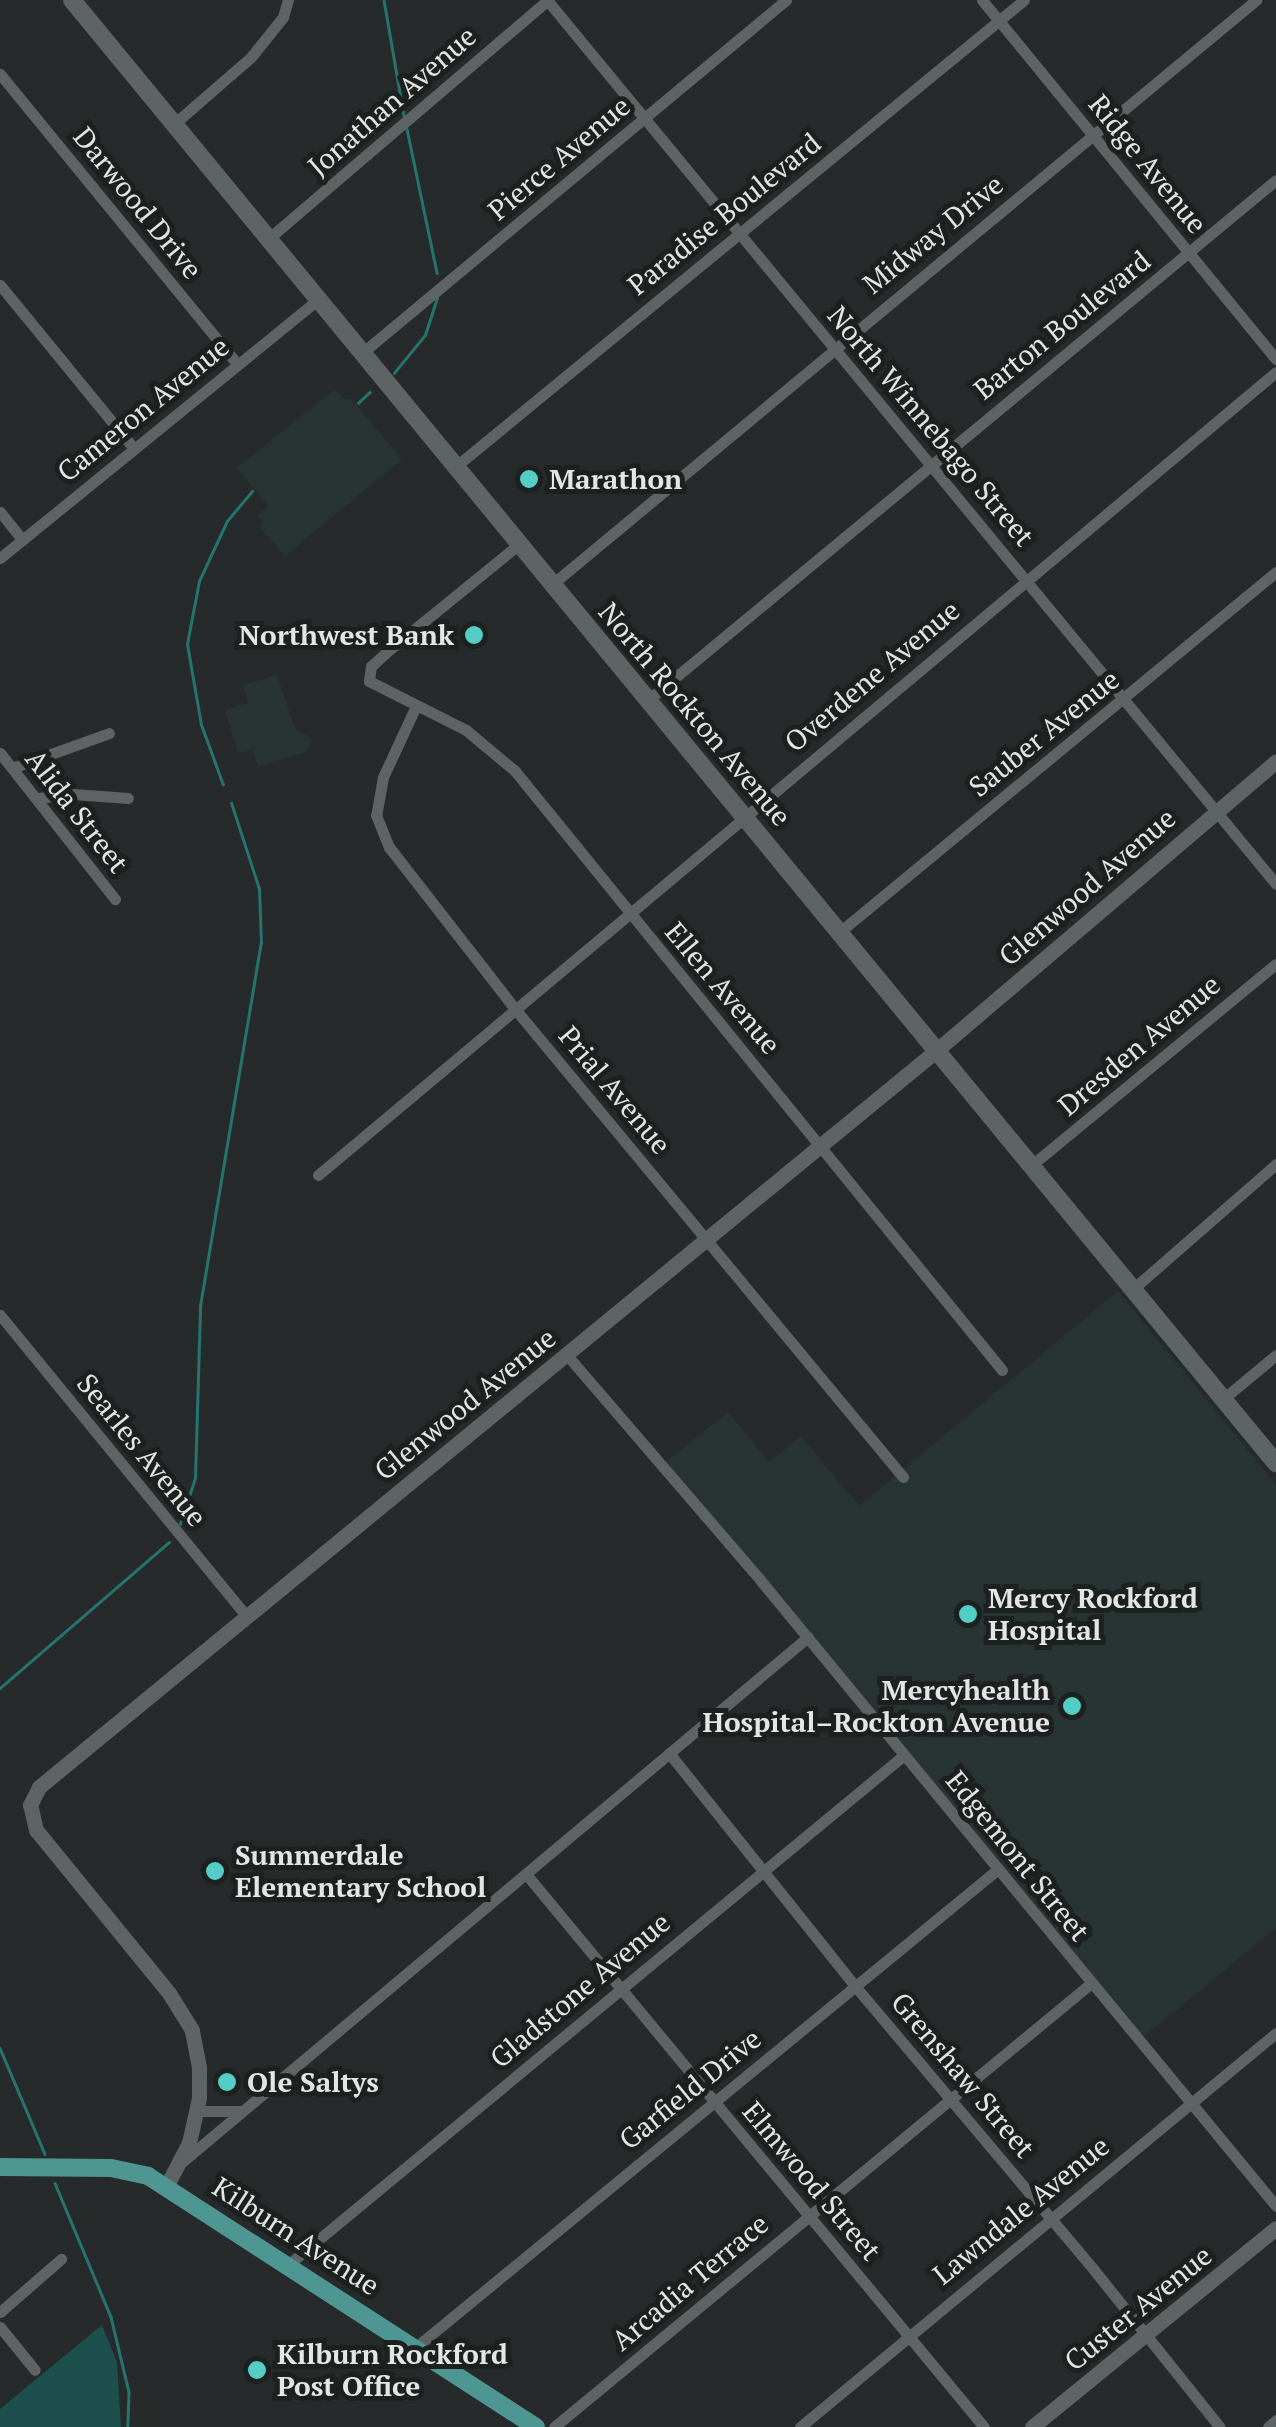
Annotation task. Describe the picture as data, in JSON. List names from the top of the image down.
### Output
{
  "streets": {
    "main road": ["North Rockton Avenue", "Kilburn Avenue"],
    "street": [
      "Jonathan Avenue",
      "Pierce Avenue",
      "Ridge Avenue",
      "Darwood Drive",
      "Paradise Boulevard",
      "Midway Drive",
      "Barton Boulevard",
      "Cameron Avenue",
      "North Winnebago Street",
      "Overdene Avenue",
      "Sauber Avenue",
      "Alida Street",
      "Glenwood Avenue",
      "Ellen Avenue",
      "Dresden Avenue",
      "Prial Avenue",
      "Searles Avenue",
      "Edgemont Street",
      "Gladstone Avenue",
      "Grenshaw Street",
      "Garfield Drive",
      "Elmwood Street",
      "Lawndale Avenue",
      "Arcadia Terrace",
      "Custer Avenue"
    ]
  },
  "crossings": [
    ["Jonathan Avenue", "North Winnebago Street"],
    ["Jonathan Avenue", "North Rockton Avenue"],
    ["Pierce Avenue", "North Winnebago Street"],
    ["Pierce Avenue", "North Rockton Avenue"],
    ["Ridge Avenue", "Paradise Boulevard"],
    ["Ridge Avenue", "Midway Drive"],
    ["Ridge Avenue", "Barton Boulevard"],
    ["Darwood Drive", "Cameron Avenue"],
    ["Paradise Boulevard", "North Winnebago Street"],
    ["Paradise Boulevard", "North Rockton Avenue"],
    ["Midway Drive", "North Winnebago Street"],
    ["Midway Drive", "North Rockton Avenue"],
    ["Barton Boulevard", "North Winnebago Street"],
    ["Barton Boulevard", "North Rockton Avenue"],
    ["Cameron Avenue", "North Rockton Avenue"],
    ["North Winnebago Street", "Overdene Avenue"],
    ["North Winnebago Street", "Sauber Avenue"],
    ["North Winnebago Street", "Glenwood Avenue"],
    ["Overdene Avenue", "North Rockton Avenue"],
    ["Overdene Avenue", "Ellen Avenue"],
    ["Overdene Avenue", "Prial Avenue"],
    ["North Rockton Avenue", "Sauber Avenue"],
    ["North Rockton Avenue", "Glenwood Avenue"],
    ["North Rockton Avenue", "Ellen Avenue"],
    ["North Rockton Avenue", "Dresden Avenue"],
    ["Glenwood Avenue", "Ellen Avenue"],
    ["Glenwood Avenue", "Prial Avenue"],
    ["Glenwood Avenue", "Searles Avenue"],
    ["Glenwood Avenue", "Edgemont Street"],
    ["Glenwood Avenue", "Kilburn Avenue"],
    ["Ellen Avenue", "Prial Avenue"],
    ["Edgemont Street", "Gladstone Avenue"],
    ["Edgemont Street", "Garfield Drive"],
    ["Edgemont Street", "Lawndale Avenue"],
    ["Edgemont Street", "Arcadia Terrace"],
    ["Gladstone Avenue", "Grenshaw Street"],
    ["Gladstone Avenue", "Elmwood Street"],
    ["Gladstone Avenue", "Kilburn Avenue"],
    ["Grenshaw Street", "Garfield Drive"],
    ["Grenshaw Street", "Lawndale Avenue"],
    ["Grenshaw Street", "Arcadia Terrace"],
    ["Grenshaw Street", "Custer Avenue"],
    ["Garfield Drive", "Elmwood Street"],
    ["Garfield Drive", "Kilburn Avenue"],
    ["Elmwood Street", "Lawndale Avenue"],
    ["Elmwood Street", "Arcadia Terrace"]
  ],
  "places": [
    "Marathon",
    "Northwest Bank",
    "Mercy Rockford Hospital",
    "Mercyhealth Hospital–Rockton Avenue",
    "Summerdale Elementary School",
    "Ole Saltys",
    "Kilburn Rockford Post Office"
  ]
}
